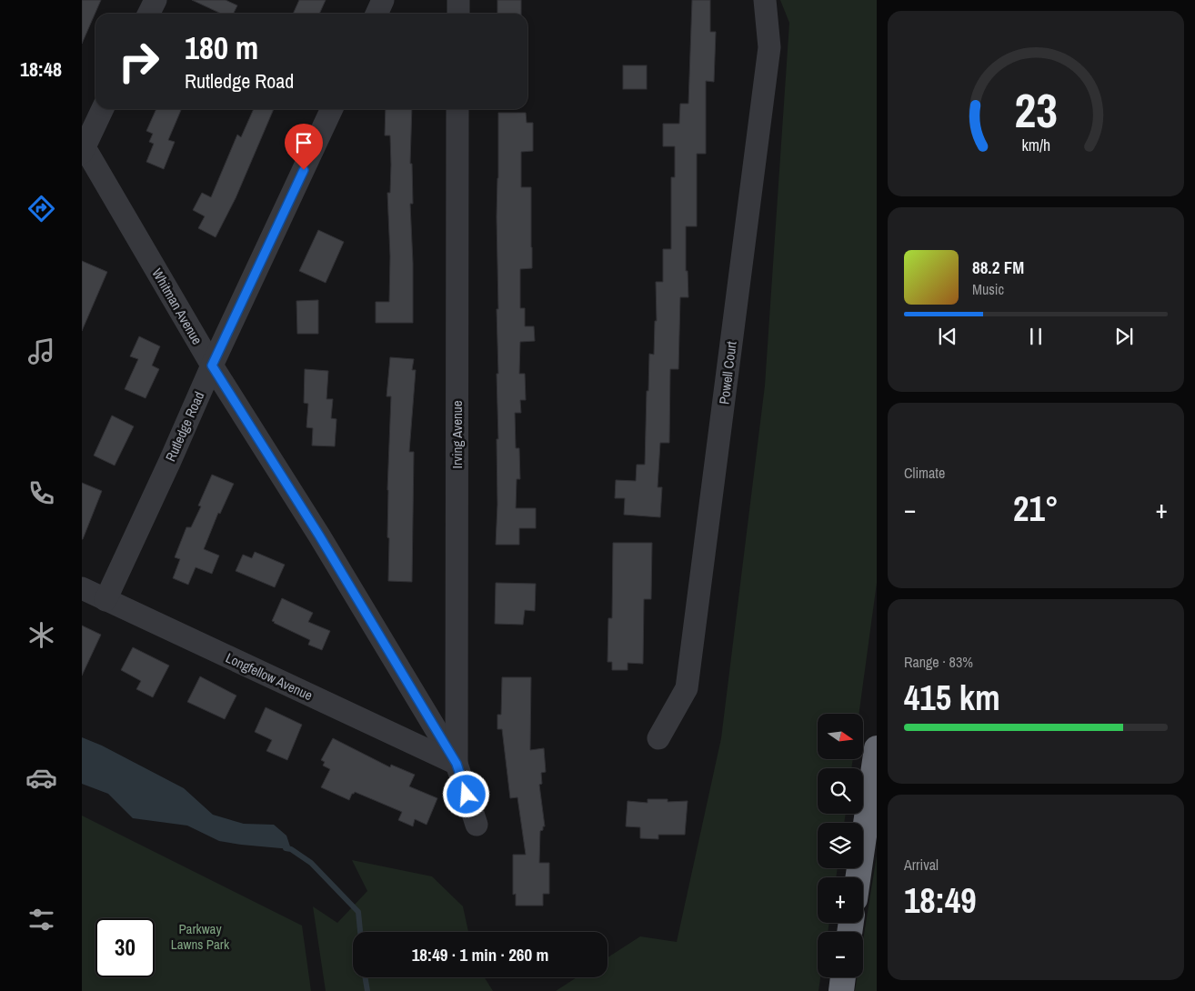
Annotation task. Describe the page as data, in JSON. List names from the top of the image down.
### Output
{
  "streets": {
    "street": [
      "Whitman Avenue",
      "Powell Court",
      "Rutledge Road",
      "Irving Avenue",
      "Longfellow Avenue"
    ]
  },
  "crossings": [
    ["Whitman Avenue", "Rutledge Road"],
    ["Whitman Avenue", "Irving Avenue"],
    ["Whitman Avenue", "Longfellow Avenue"],
    ["Rutledge Road", "Longfellow Avenue"],
    ["Irving Avenue", "Longfellow Avenue"]
  ],
  "parks": ["Parkway Lawns Park"],
  "north": "right",
  "page": {
    "tabs": "18:48",
    "turn": ["180 m", "Rutledge Road"],
    "song": ["88.2 FM", "Music"],
    "tile": [
      "Climate",
      ["Range · 83%", "415 km"],
      ["Arrival", "18:49"]
    ],
    "heat": ["−", "21°", "+"],
    "map_buttons": ["+", "−"],
    "limit": "30",
    "trip": "18:49 · 1 min · 260 m",
    "gauge": ["23", "km/h"]
  }
}
